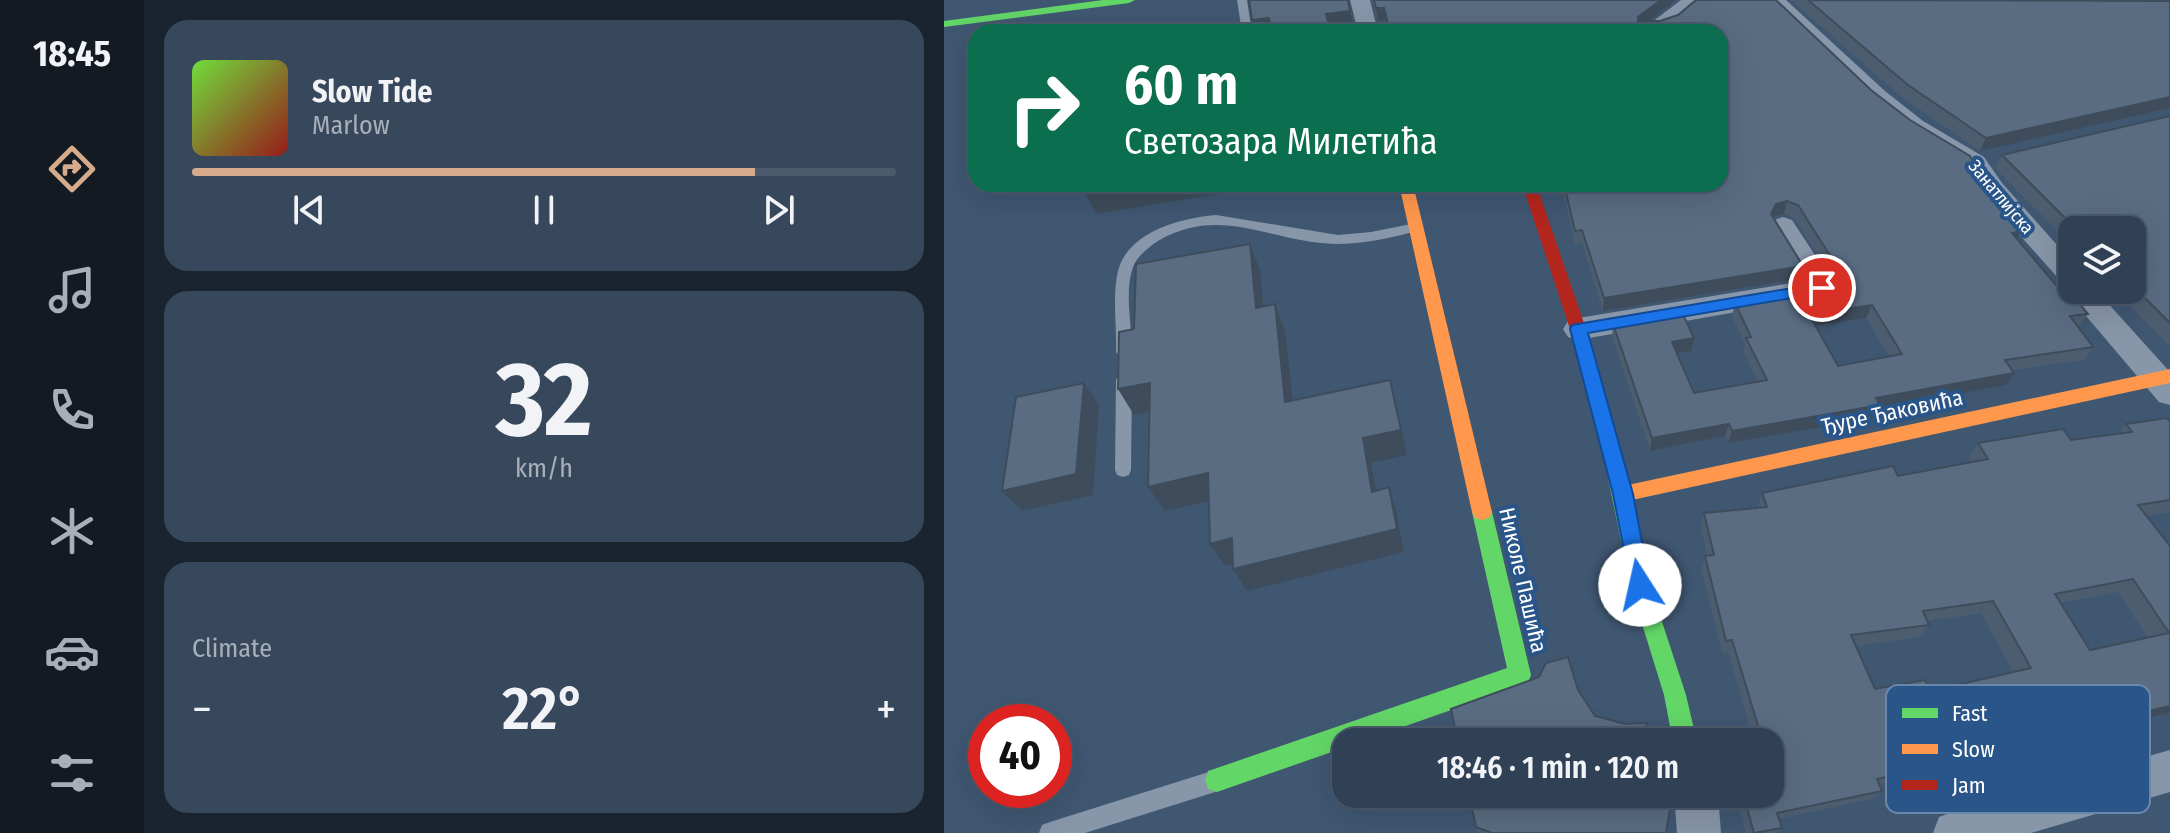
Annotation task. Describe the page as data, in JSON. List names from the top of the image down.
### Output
{
  "streets": {
    "street": ["Занатлијска", "Ђуре Ђаковића", "Николе Пашића"]
  },
  "legend": ["Fast", "Slow", "Jam"],
  "page": {
    "tabs": "18:45",
    "turn": ["60 m", "Светозара Милетића"],
    "song": ["Slow Tide", "Marlow"],
    "tile": [
      ["32", "km/h"],
      "Climate"
    ],
    "heat": ["−", "22°", "+"],
    "limit": "40",
    "trip": "18:46 · 1 min · 120 m"
  }
}
